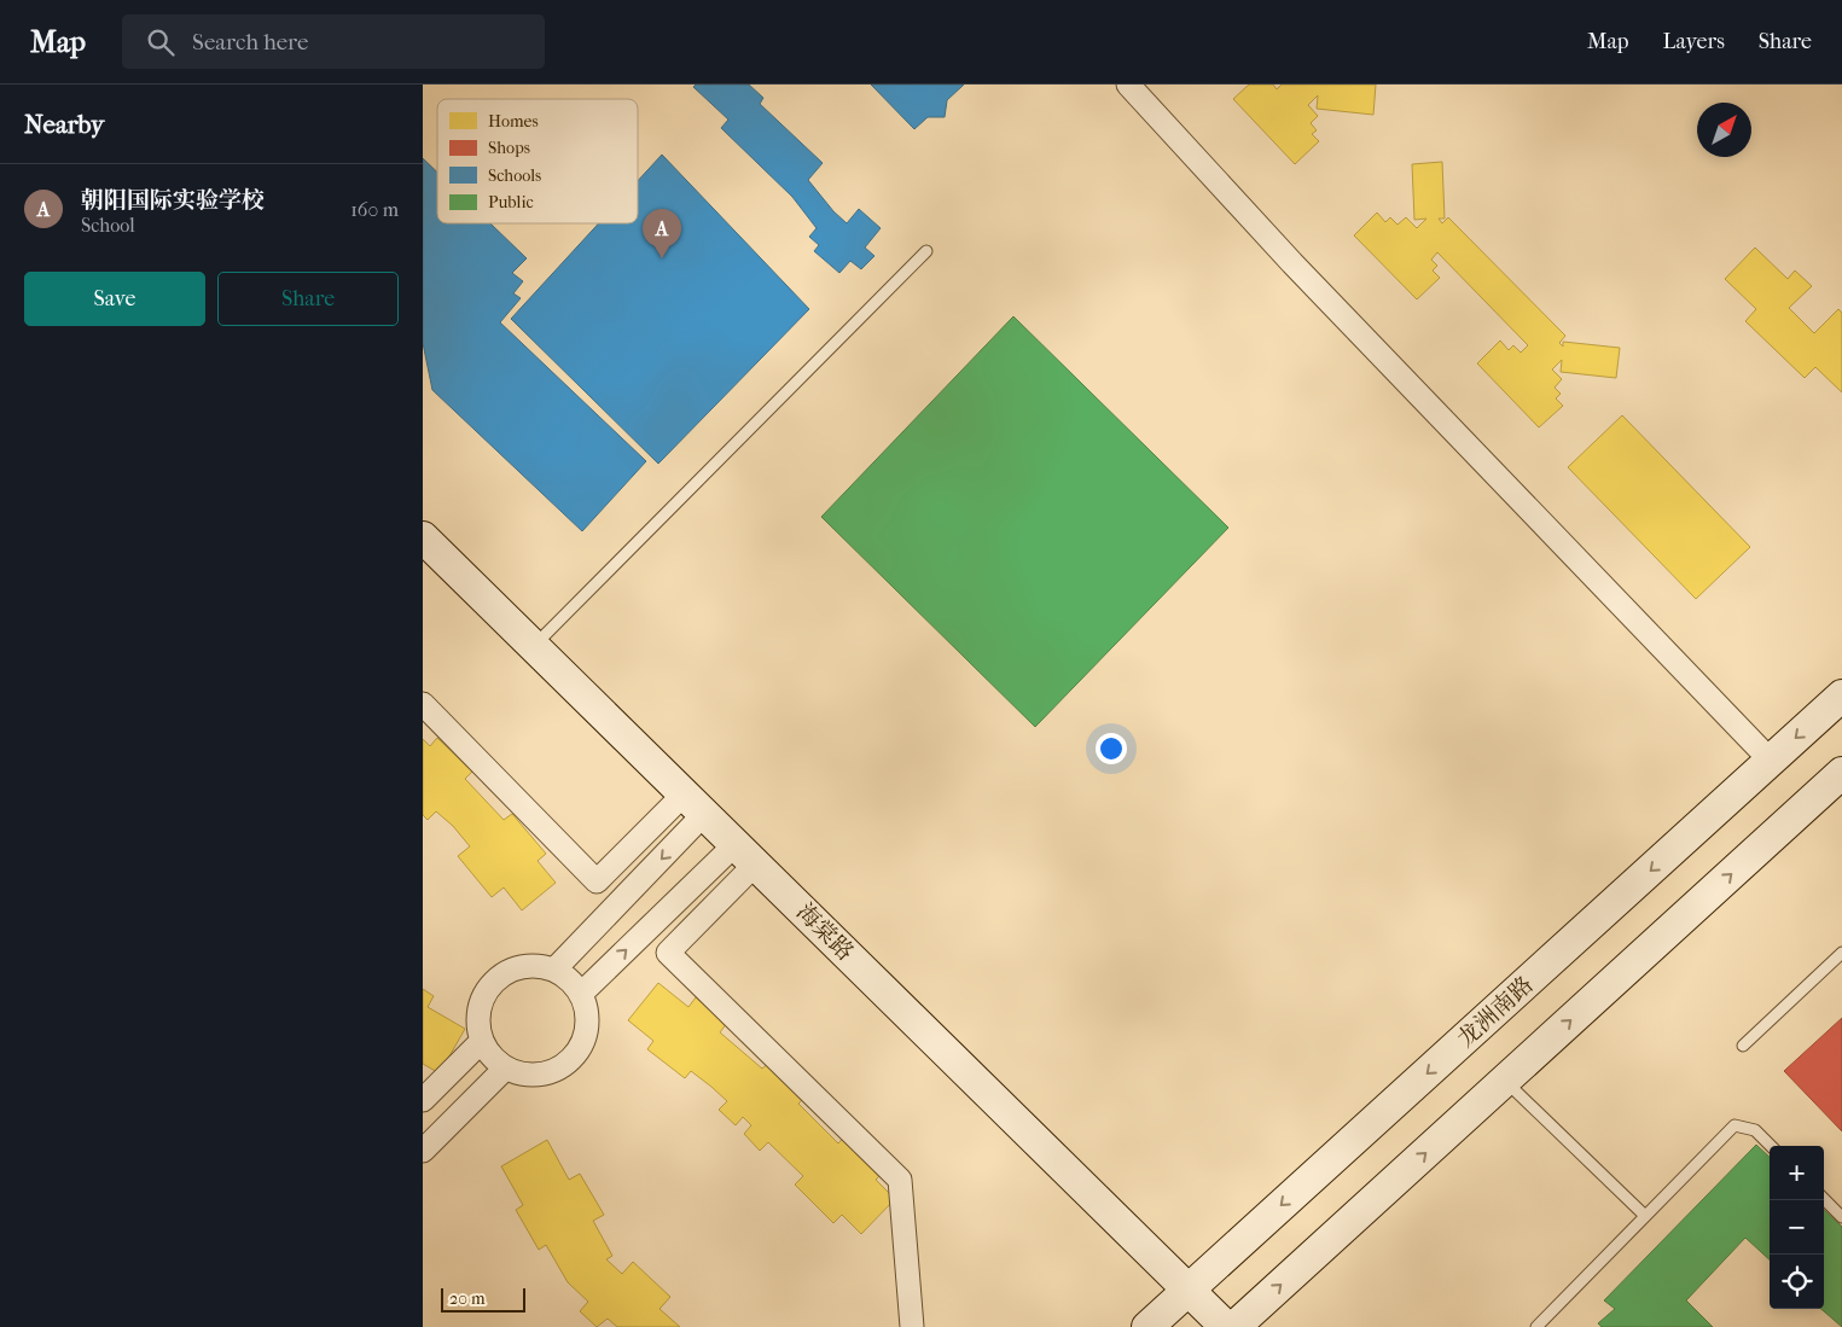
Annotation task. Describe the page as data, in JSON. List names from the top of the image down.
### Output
{
  "streets": {
    "main road": ["海棠路", "龙洲南路"]
  },
  "crossings": [
    ["海棠路", "龙洲南路"]
  ],
  "legend": [
    "Homes",
    "Shops",
    "Schools",
    "Public"
  ],
  "scale_bar": "20 m",
  "north": "top right",
  "page": {
    "header": "Map",
    "search": "Search here",
    "nav": ["Map", "Layers", "Share"],
    "heading": "Nearby",
    "list": [
      {
        "mark": "A",
        "name": "朝阳国际实验学校",
        "note": "School",
        "value": "160 m"
      }
    ],
    "pins": "A",
    "buttons": ["Save", "Share"],
    "map_buttons": ["+", "−"],
    "scale": "20 m"
  }
}
